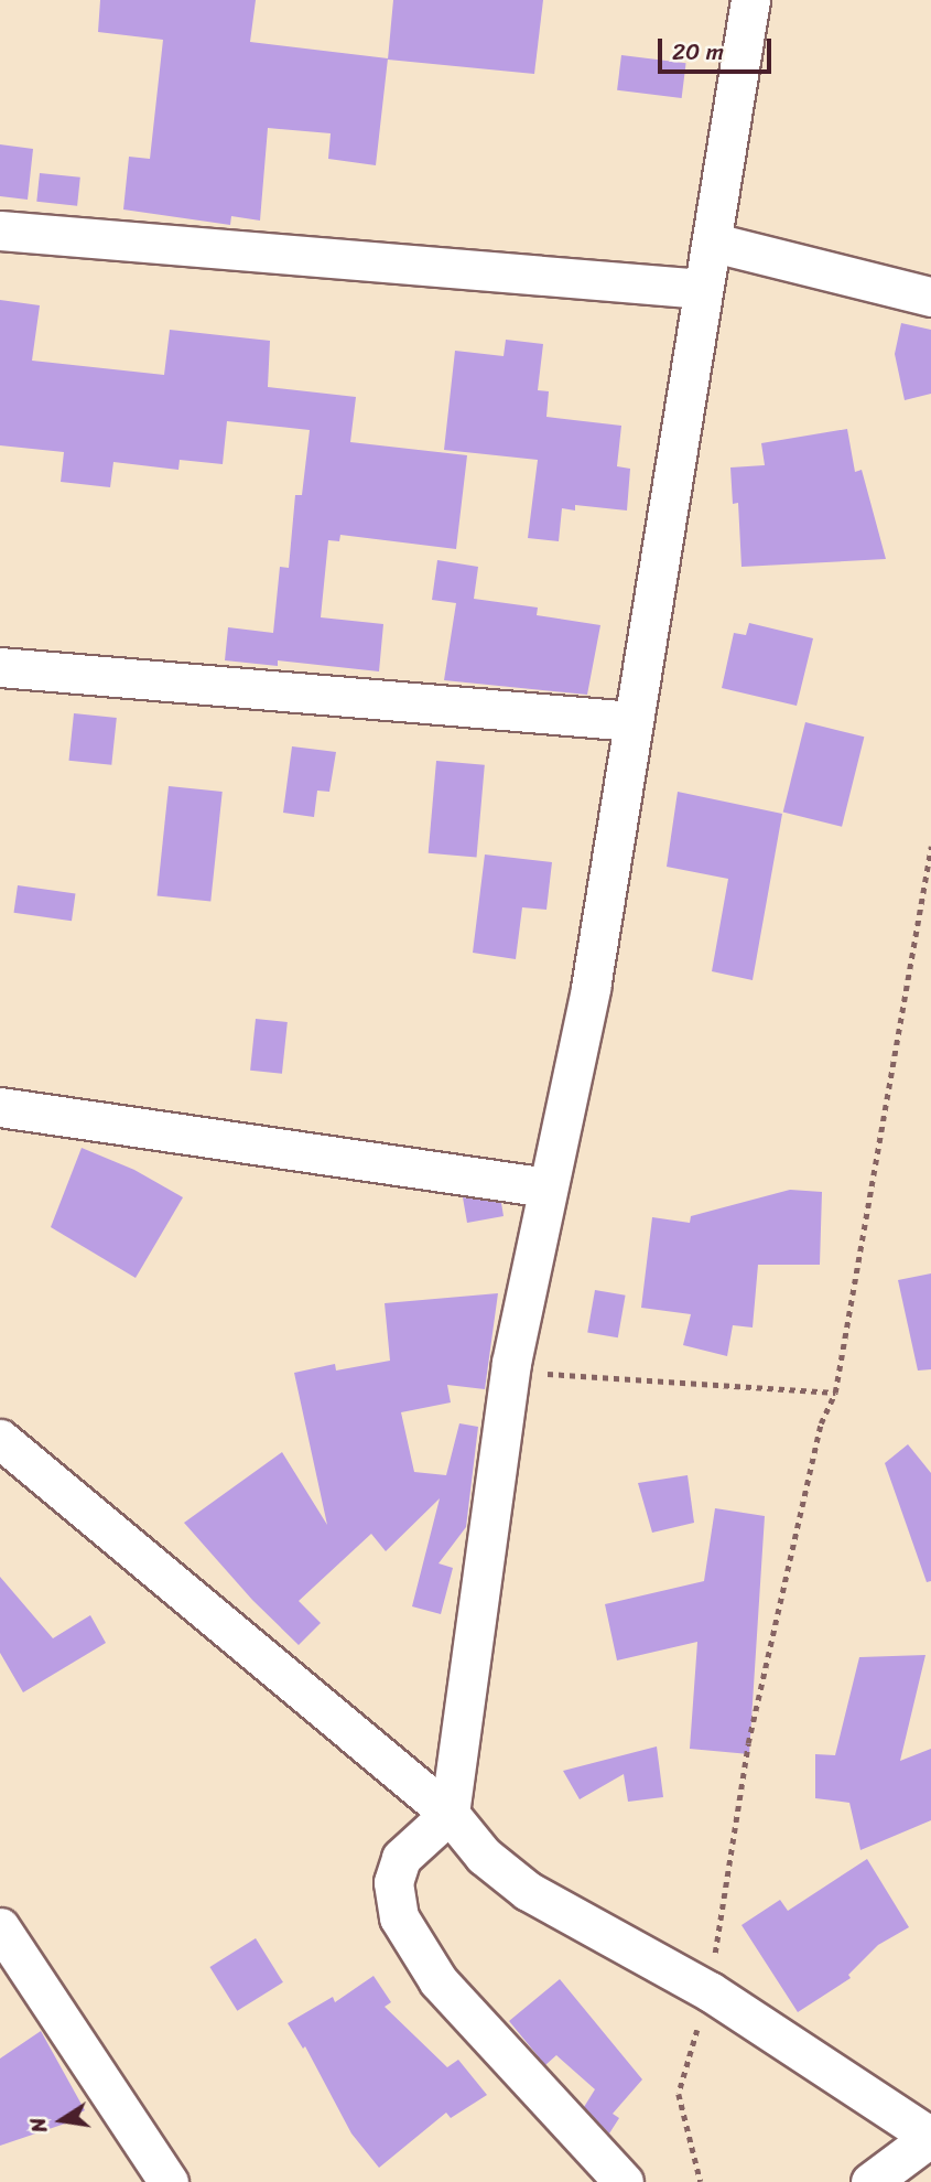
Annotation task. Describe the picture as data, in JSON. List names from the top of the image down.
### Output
{
  "scale_bar": "20 m",
  "north": "left"
}
